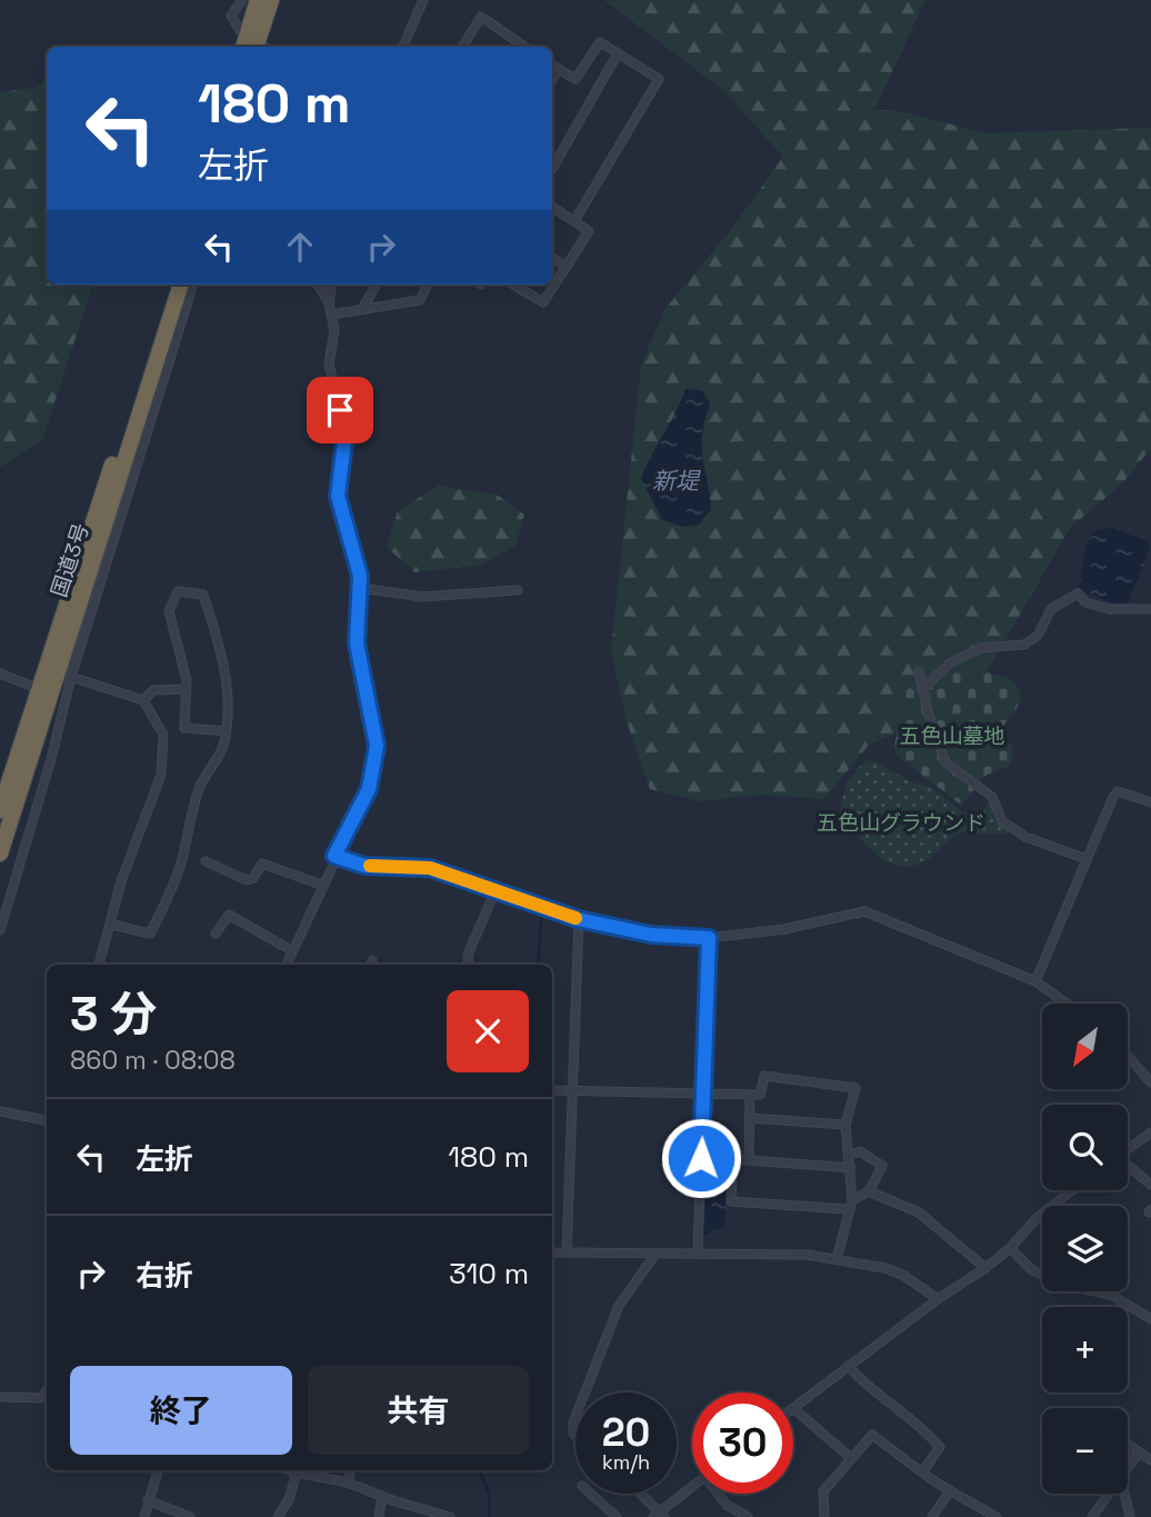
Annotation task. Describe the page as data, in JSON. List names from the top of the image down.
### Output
{
  "streets": {
    "highway": ["国道3号"]
  },
  "water": ["新堤"],
  "parks": ["五色山墓地", "五色山グラウンド"],
  "north": "bottom left",
  "page": {
    "turn": ["180 m", "左折"],
    "heading": ["3 分", "860 m · 08:08"],
    "map_buttons": ["+", "−"],
    "list": [
      {
        "name": "左折",
        "value": "180 m"
      },
      {
        "name": "右折",
        "value": "310 m"
      }
    ],
    "buttons": ["終了", "共有"],
    "speed": "20 km/h",
    "limit": "30"
  }
}
